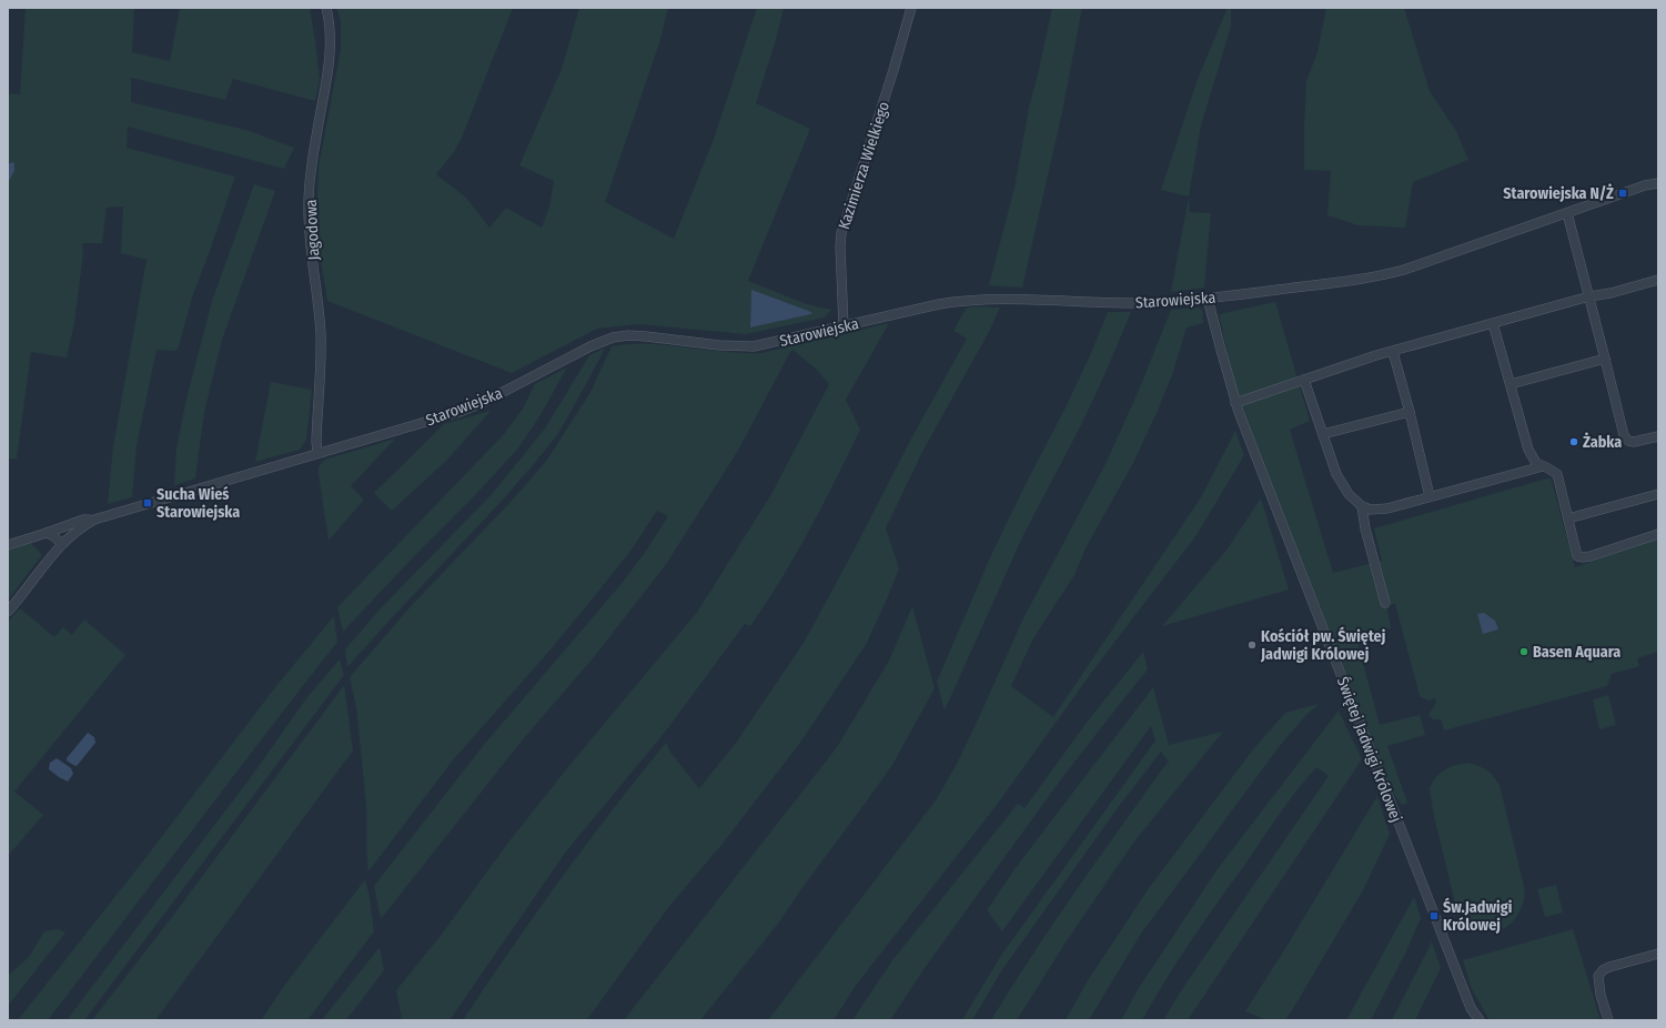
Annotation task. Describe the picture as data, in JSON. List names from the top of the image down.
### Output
{
  "streets": {
    "street": [
      "Kazimierza Wielkiego",
      "Jagodowa",
      "Starowiejska",
      "Świętej Jadwigi Królowej"
    ]
  },
  "crossings": [
    ["Kazimierza Wielkiego", "Starowiejska"],
    ["Jagodowa", "Starowiejska"],
    ["Starowiejska", "Świętej Jadwigi Królowej"]
  ],
  "places": {
    "transit": ["Starowiejska N/Ż", "Sucha Wieś Starowiejska", "Św.Jadwigi Królowej"],
    "other": ["Żabka", "Kościół pw. Świętej Jadwigi Królowej", "Basen Aquara"]
  }
}
